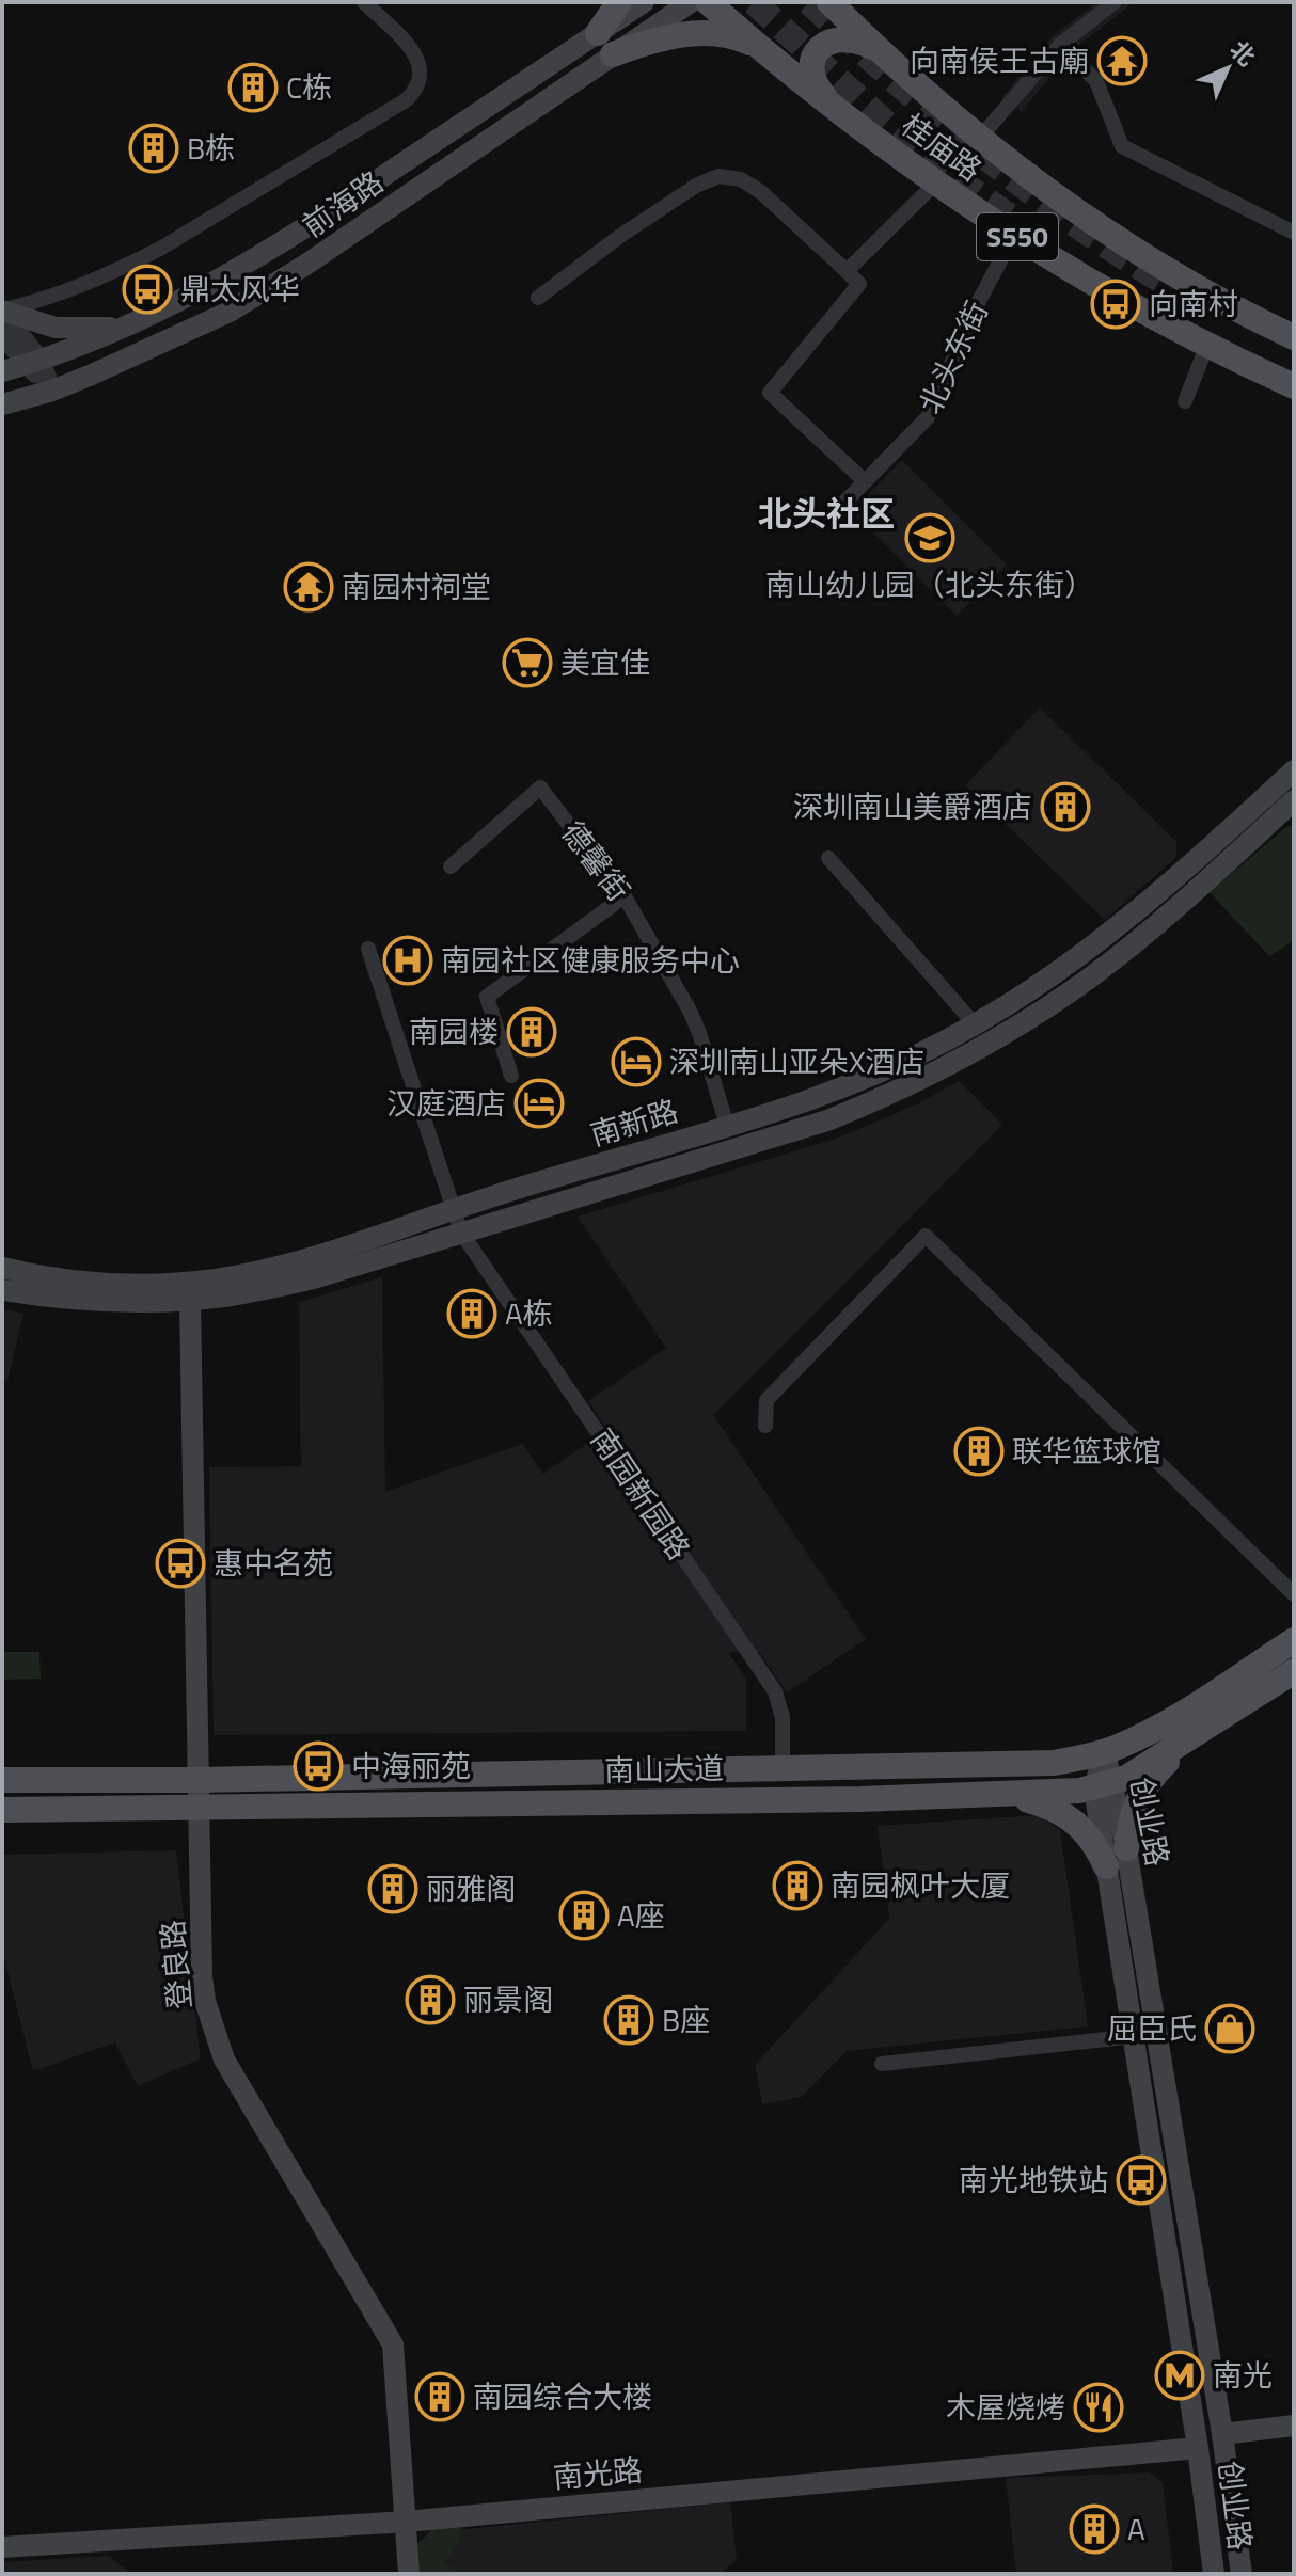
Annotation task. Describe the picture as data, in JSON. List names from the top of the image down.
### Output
{
  "streets": {
    "main road": [
      "桂庙路",
      "前海路",
      "S550",
      "南新路",
      "南山大道",
      "创业路",
      "登良路",
      "南光路"
    ],
    "street": ["北头东街", "德馨街", "南园新园路"]
  },
  "crossings": [
    ["桂庙路", "北头东街"],
    ["德馨街", "南新路"],
    ["南新路", "南园新园路"],
    ["南新路", "登良路"],
    ["南园新园路", "南山大道"],
    ["南山大道", "创业路"],
    ["南山大道", "登良路"],
    ["创业路", "南光路"],
    ["登良路", "南光路"]
  ],
  "districts": ["北头社区"],
  "places": {
    "temple": ["向南侯王古廟", "南园村祠堂"],
    "building": [
      "C栋",
      "B栋",
      "深圳南山美爵酒店",
      "南园楼",
      "A栋",
      "联华篮球馆",
      "南园枫叶大厦",
      "丽雅阁",
      "A座",
      "丽景阁",
      "B座",
      "南园综合大楼",
      "A"
    ],
    "bus stop": [
      "鼎太风华",
      "向南村",
      "惠中名苑",
      "中海丽苑",
      "南光地铁站"
    ],
    "school or university": ["南山幼儿园（北头东街）"],
    "supermarket": ["美宜佳"],
    "hospital": ["南园社区健康服务中心"],
    "hotel": ["深圳南山亚朵X酒店", "汉庭酒店"],
    "shop": ["屈臣氏"],
    "metro station": ["南光"],
    "restaurant": ["木屋烧烤"]
  },
  "north": "top right"
}
